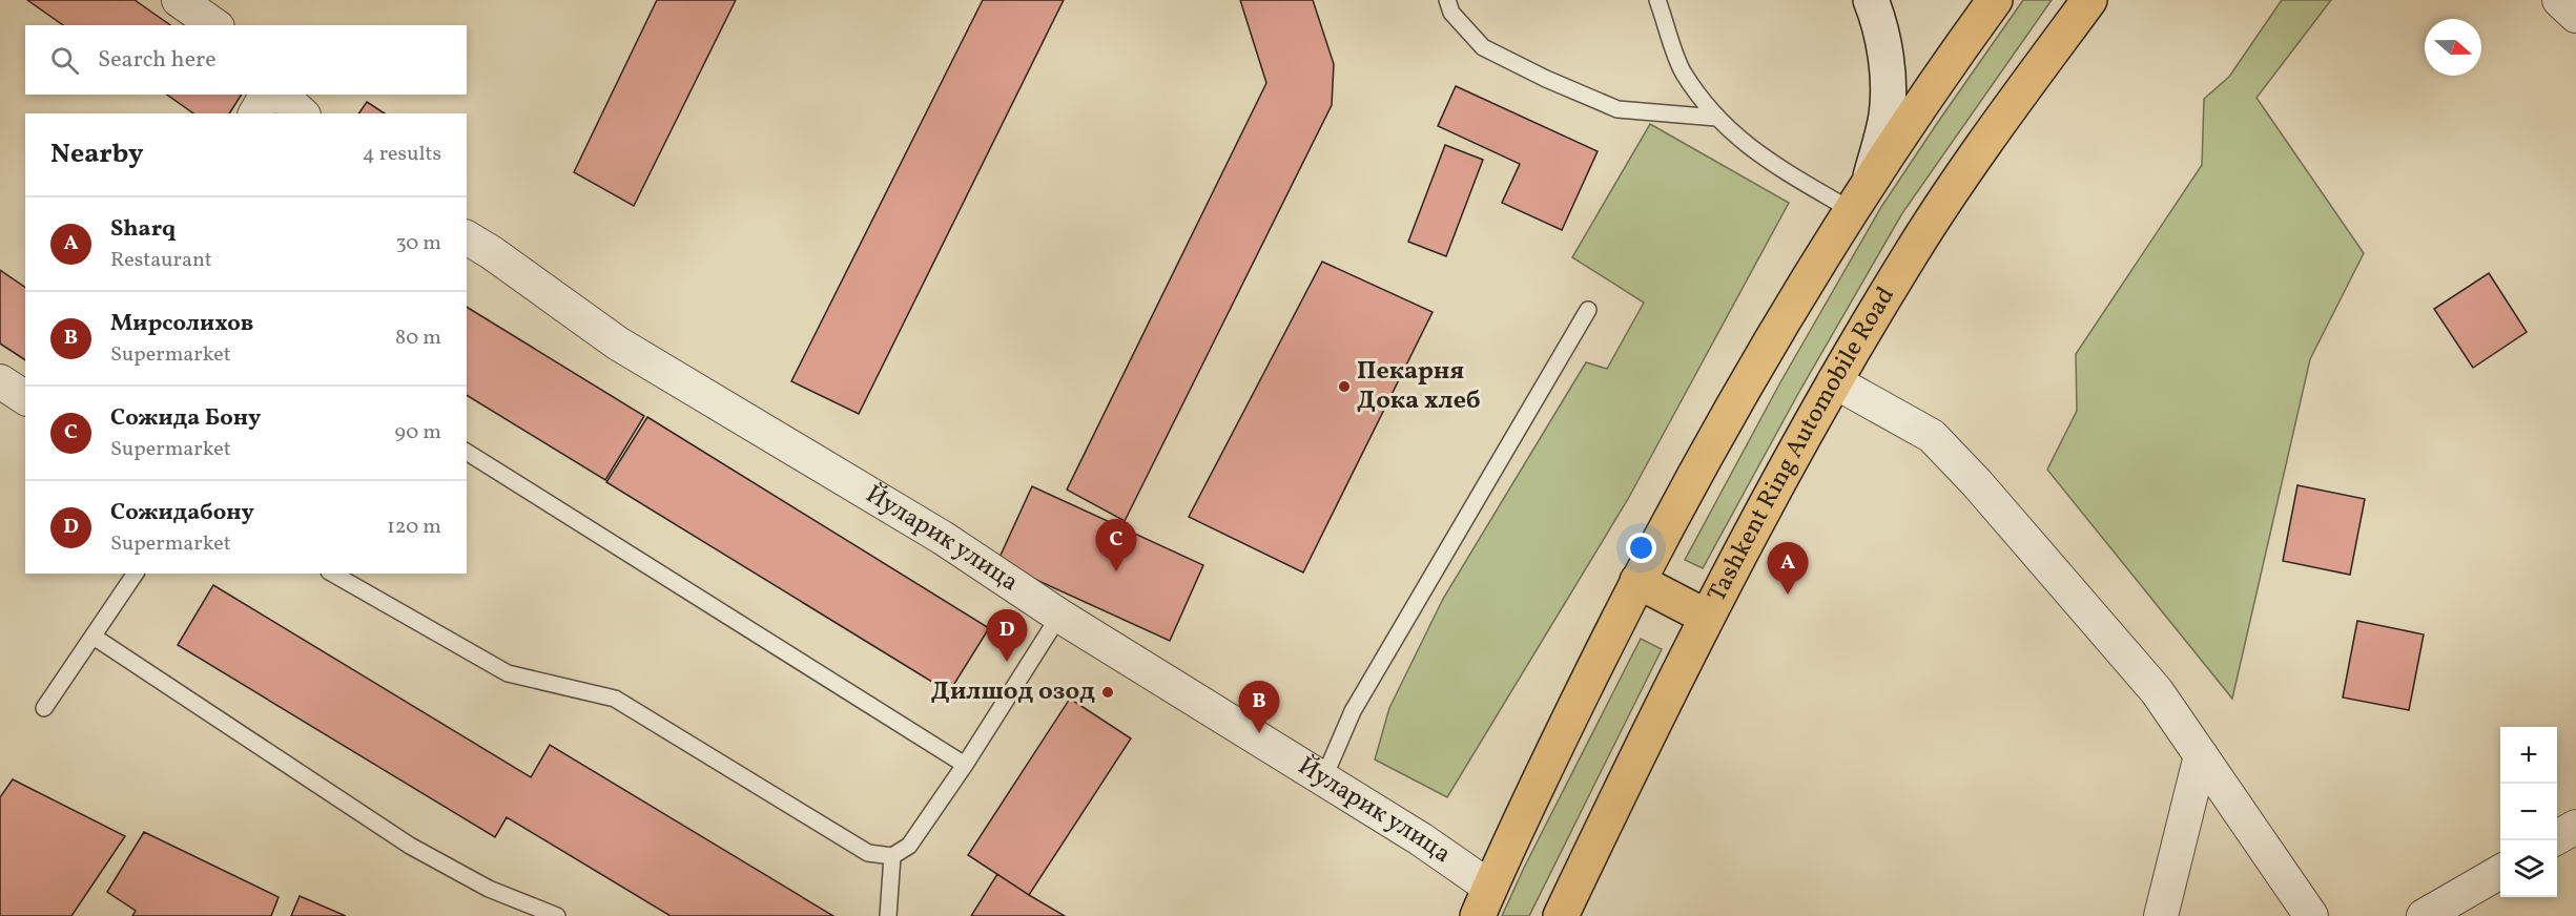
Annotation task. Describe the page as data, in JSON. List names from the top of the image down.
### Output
{
  "streets": {
    "highway": ["Tashkent Ring Automobile Road"],
    "street": ["Йуларик улица"]
  },
  "places": ["Пекарня Дока хлеб", "Дилшод озод"],
  "north": "right",
  "page": {
    "search": "Search here",
    "heading": ["Nearby", "4 results"],
    "list": [
      {
        "mark": "A",
        "name": "Sharq",
        "note": "Restaurant",
        "value": "30 m"
      },
      {
        "mark": "B",
        "name": "Мирсолихов",
        "note": "Supermarket",
        "value": "80 m"
      },
      {
        "mark": "C",
        "name": "Сожида Бону",
        "note": "Supermarket",
        "value": "90 m"
      },
      {
        "mark": "D",
        "name": "Сожидабону",
        "note": "Supermarket",
        "value": "120 m"
      }
    ],
    "pins": [
      "C",
      "A",
      "D",
      "B"
    ],
    "map_buttons": ["+", "−"]
  }
}
